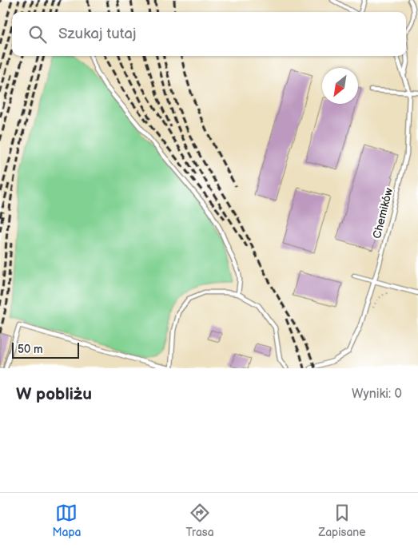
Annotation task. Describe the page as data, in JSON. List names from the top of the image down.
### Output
{
  "streets": {
    "lane": ["Chemików"]
  },
  "scale_bar": "50 m",
  "north": "bottom left",
  "page": {
    "search": "Szukaj tutaj",
    "scale": "50 m",
    "heading": ["W pobliżu", "Wyniki: 0"],
    "nav": ["Mapa", "Trasa", "Zapisane"]
  }
}
